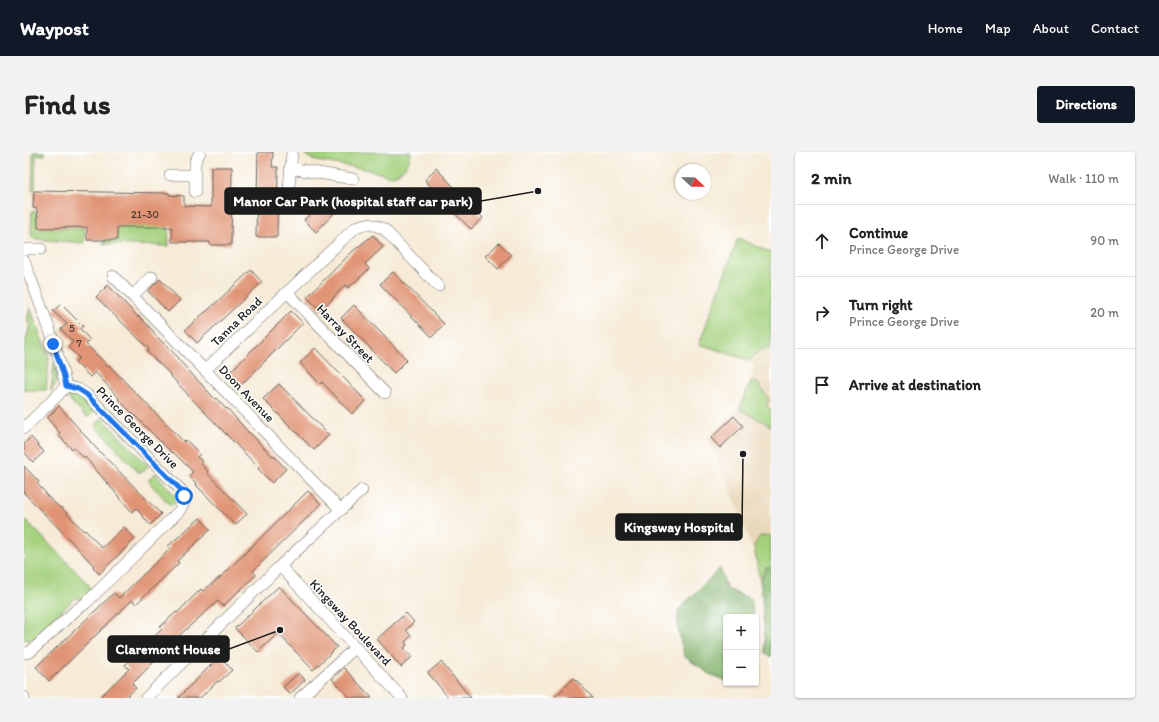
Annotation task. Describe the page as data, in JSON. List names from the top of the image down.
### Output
{
  "streets": {
    "street": [
      "Tanna Road",
      "Harray Street",
      "Doon Avenue",
      "Prince George Drive",
      "Kingsway Boulevard"
    ]
  },
  "crossings": [
    ["Tanna Road", "Harray Street"],
    ["Tanna Road", "Doon Avenue"]
  ],
  "places": ["Manor Car Park (hospital staff car park)", "Kingsway Hospital", "Claremont House"],
  "house_numbers": ["21-30", "5", "7"],
  "north": "right",
  "page": {
    "header": "Waypost",
    "nav": [
      "Home",
      "Map",
      "About",
      "Contact"
    ],
    "buttons": "Directions",
    "title": "Find us",
    "heading": ["2 min", "Walk · 110 m"],
    "list": [
      ["Continue", "Prince George Drive", "90 m"],
      ["Turn right", "Prince George Drive", "20 m"],
      "Arrive at destination"
    ],
    "map_buttons": ["+", "−"]
  }
}
